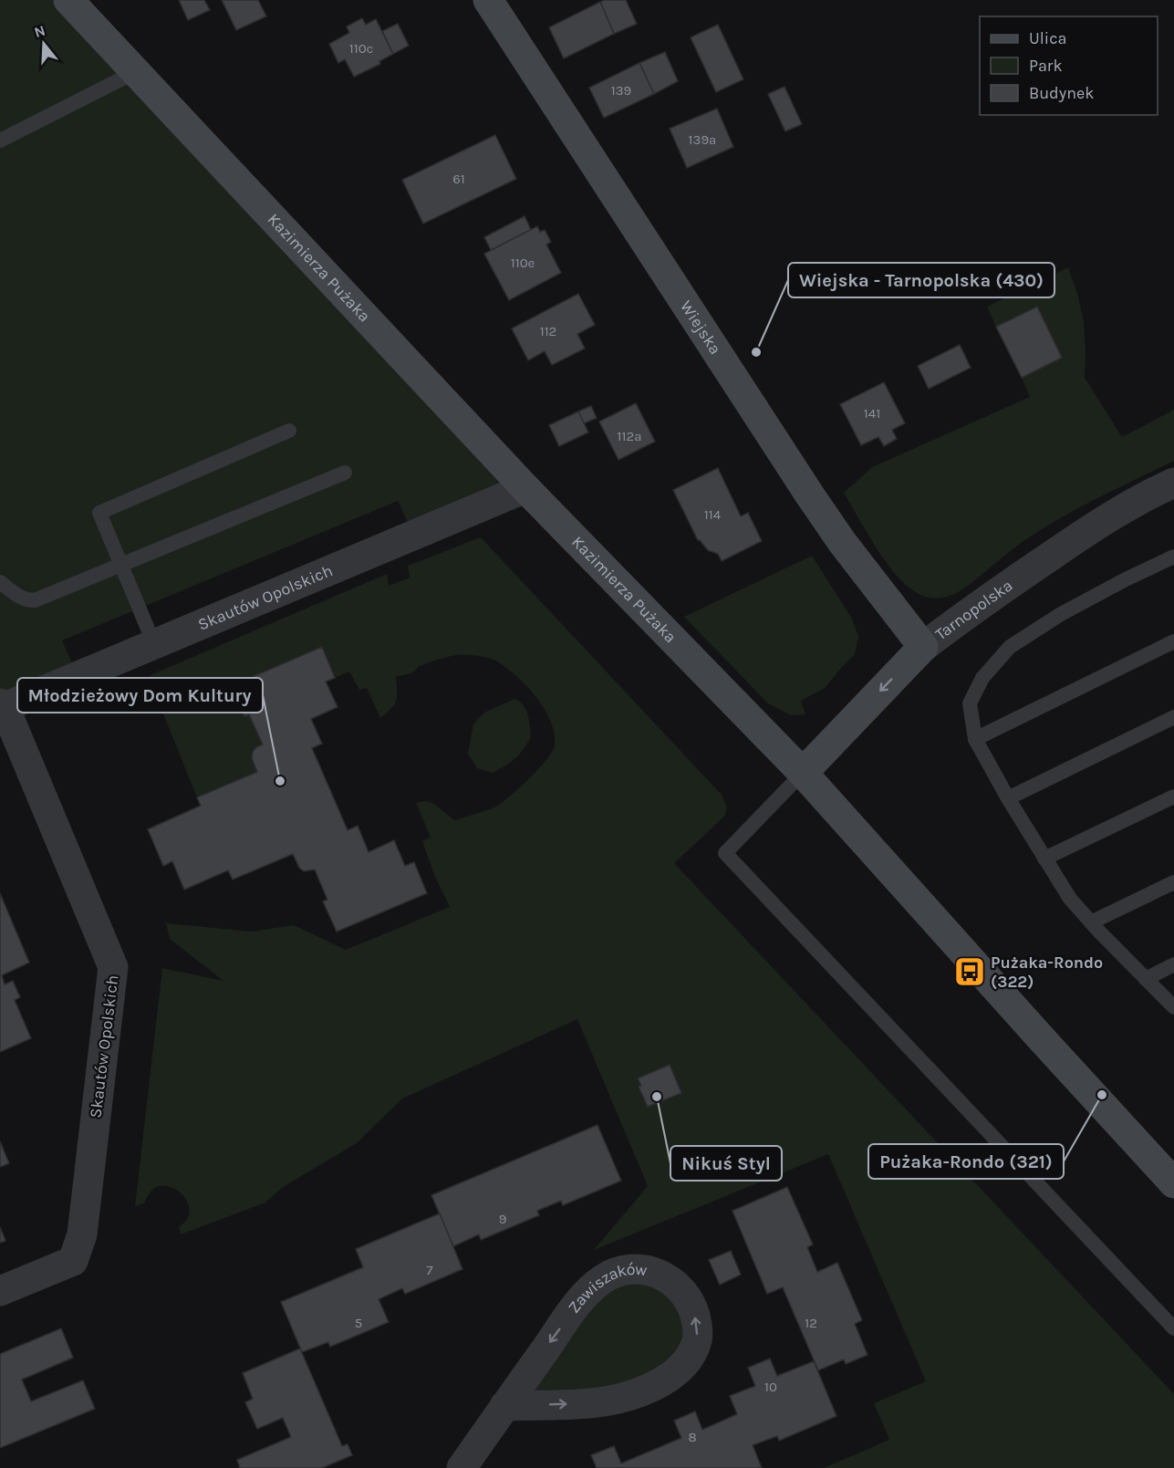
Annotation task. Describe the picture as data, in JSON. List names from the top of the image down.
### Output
{
  "streets": {
    "street": [
      "Kazimierza Pużaka",
      "Wiejska",
      "Skautów Opolskich",
      "Tarnopolska",
      "Zawiszaków"
    ]
  },
  "crossings": [
    ["Kazimierza Pużaka", "Skautów Opolskich"],
    ["Kazimierza Pużaka", "Tarnopolska"],
    ["Wiejska", "Tarnopolska"]
  ],
  "one_way": ["Tarnopolska"],
  "places": {
    "other": [
      "Wiejska - Tarnopolska (430)",
      "Młodzieżowy Dom Kultury",
      "Pużaka-Rondo (321)",
      "Nikuś Styl"
    ],
    "bus stop": ["Pużaka-Rondo (322)"]
  },
  "house_numbers": [
    "110c",
    "139",
    "139a",
    "61",
    "110e",
    "112",
    "141",
    "112a",
    "114",
    "9",
    "7",
    "5",
    "12",
    "10",
    "8"
  ],
  "legend": ["Ulica", "Park", "Budynek"],
  "north": "top"
}
